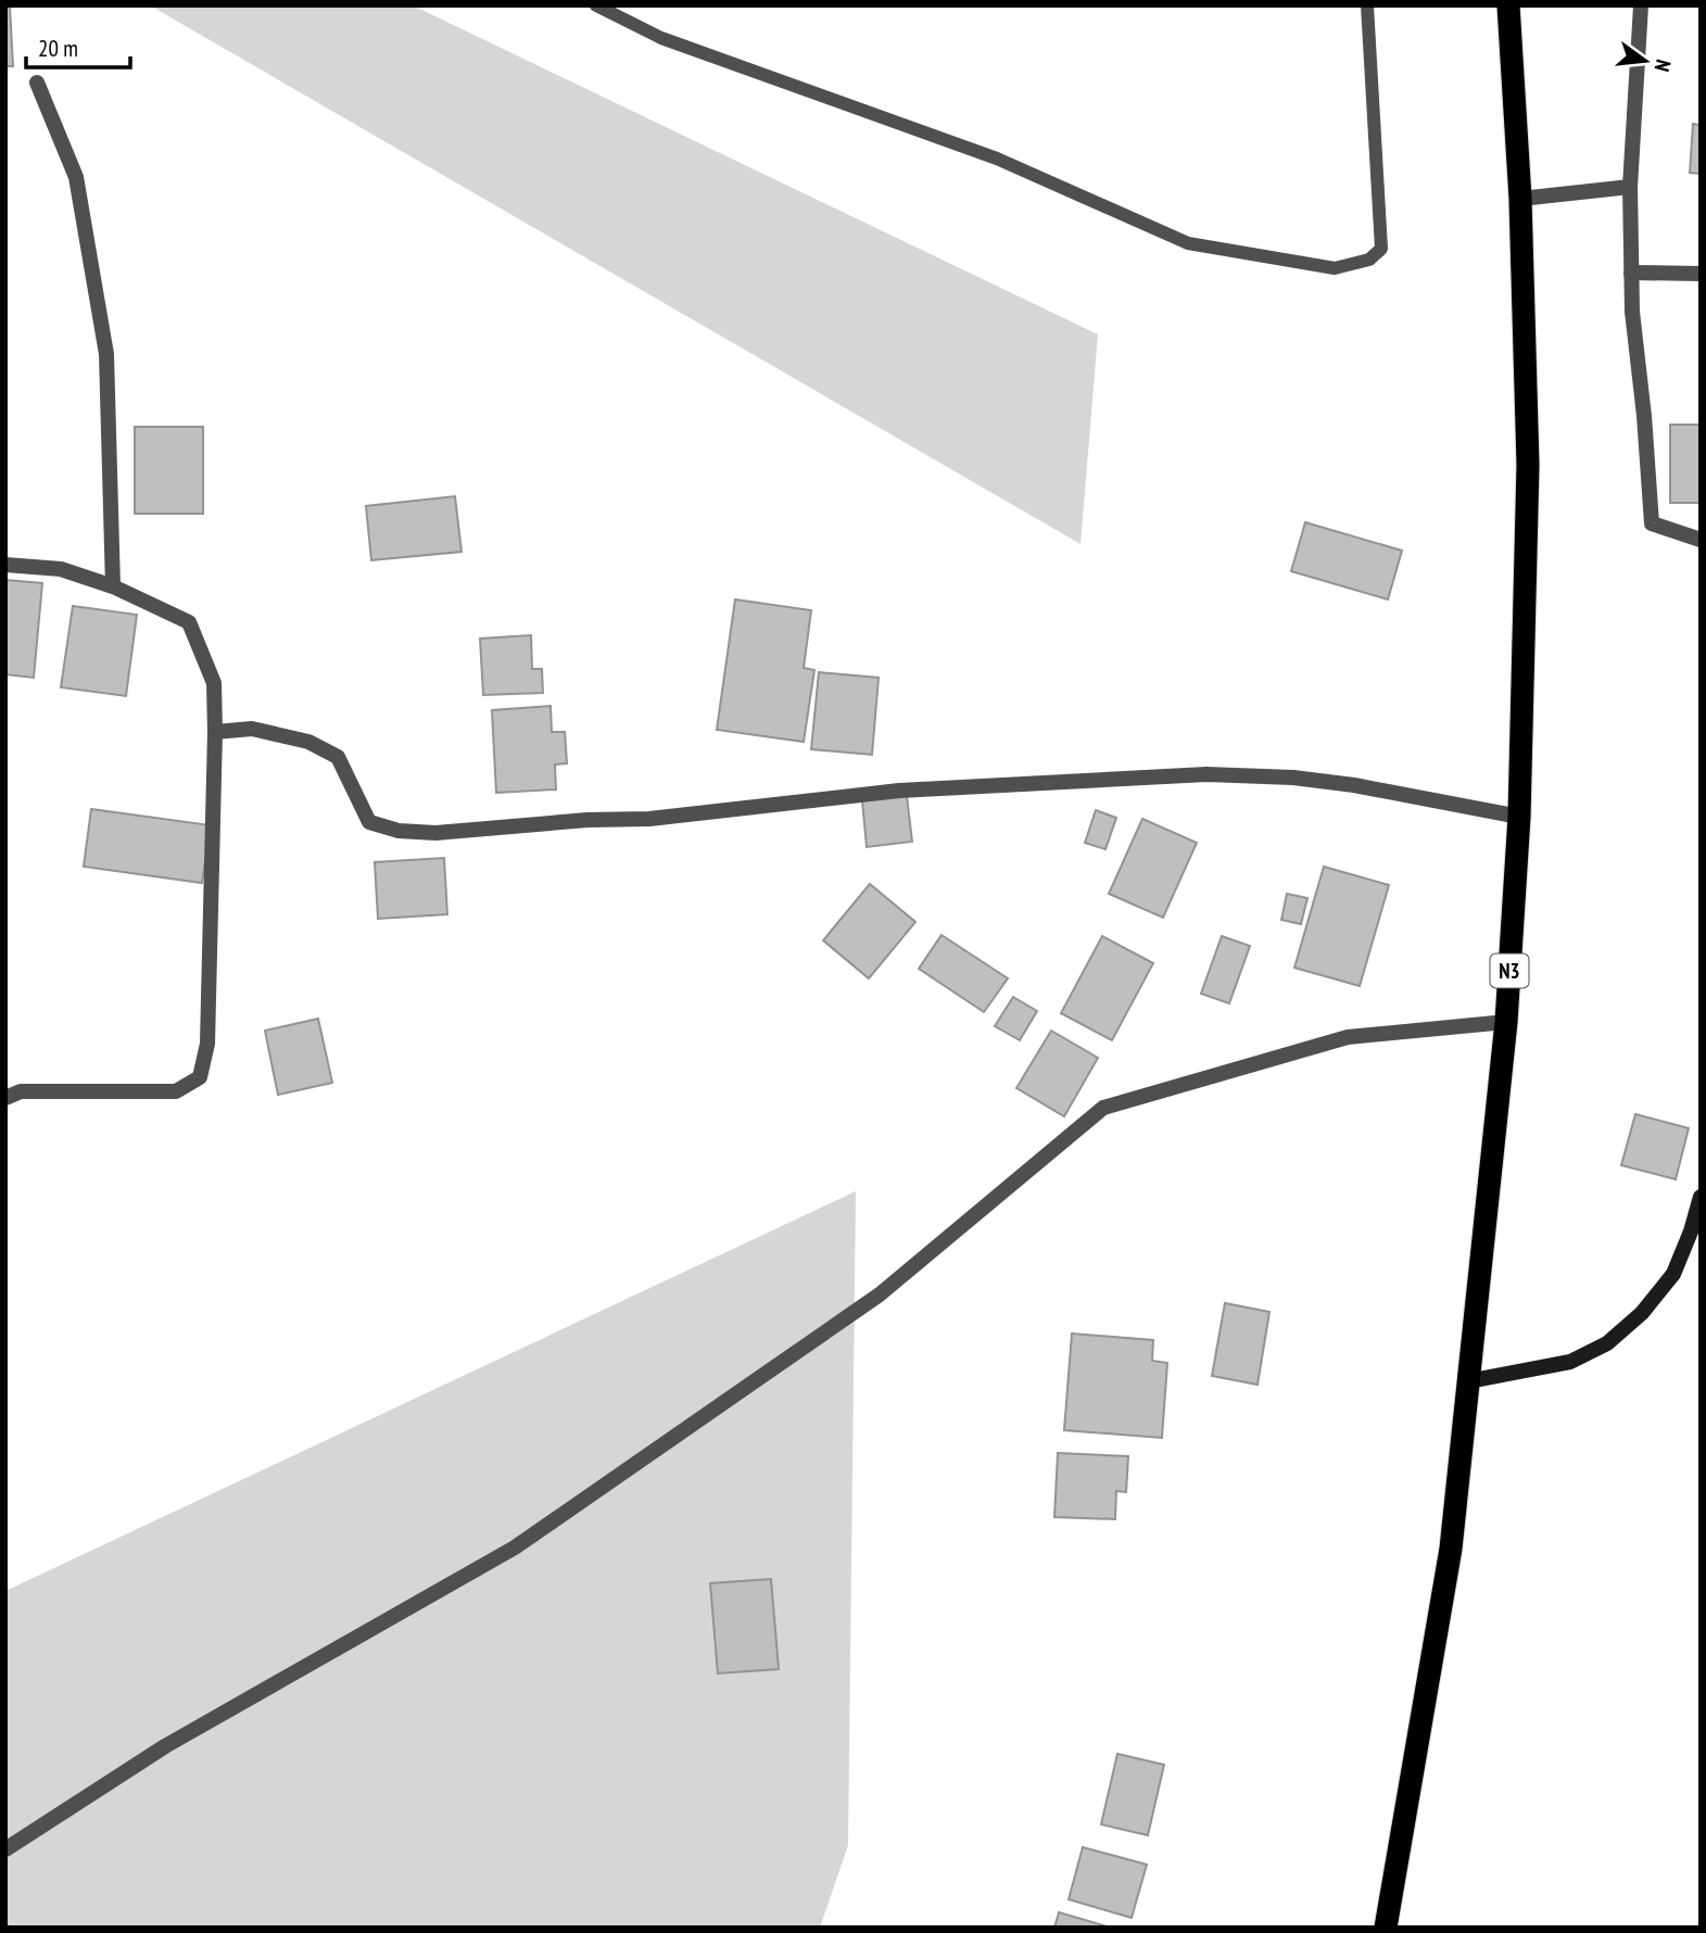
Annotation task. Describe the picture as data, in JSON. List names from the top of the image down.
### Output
{
  "streets": {
    "highway": ["N3"]
  },
  "scale_bar": "20 m",
  "north": "right"
}
